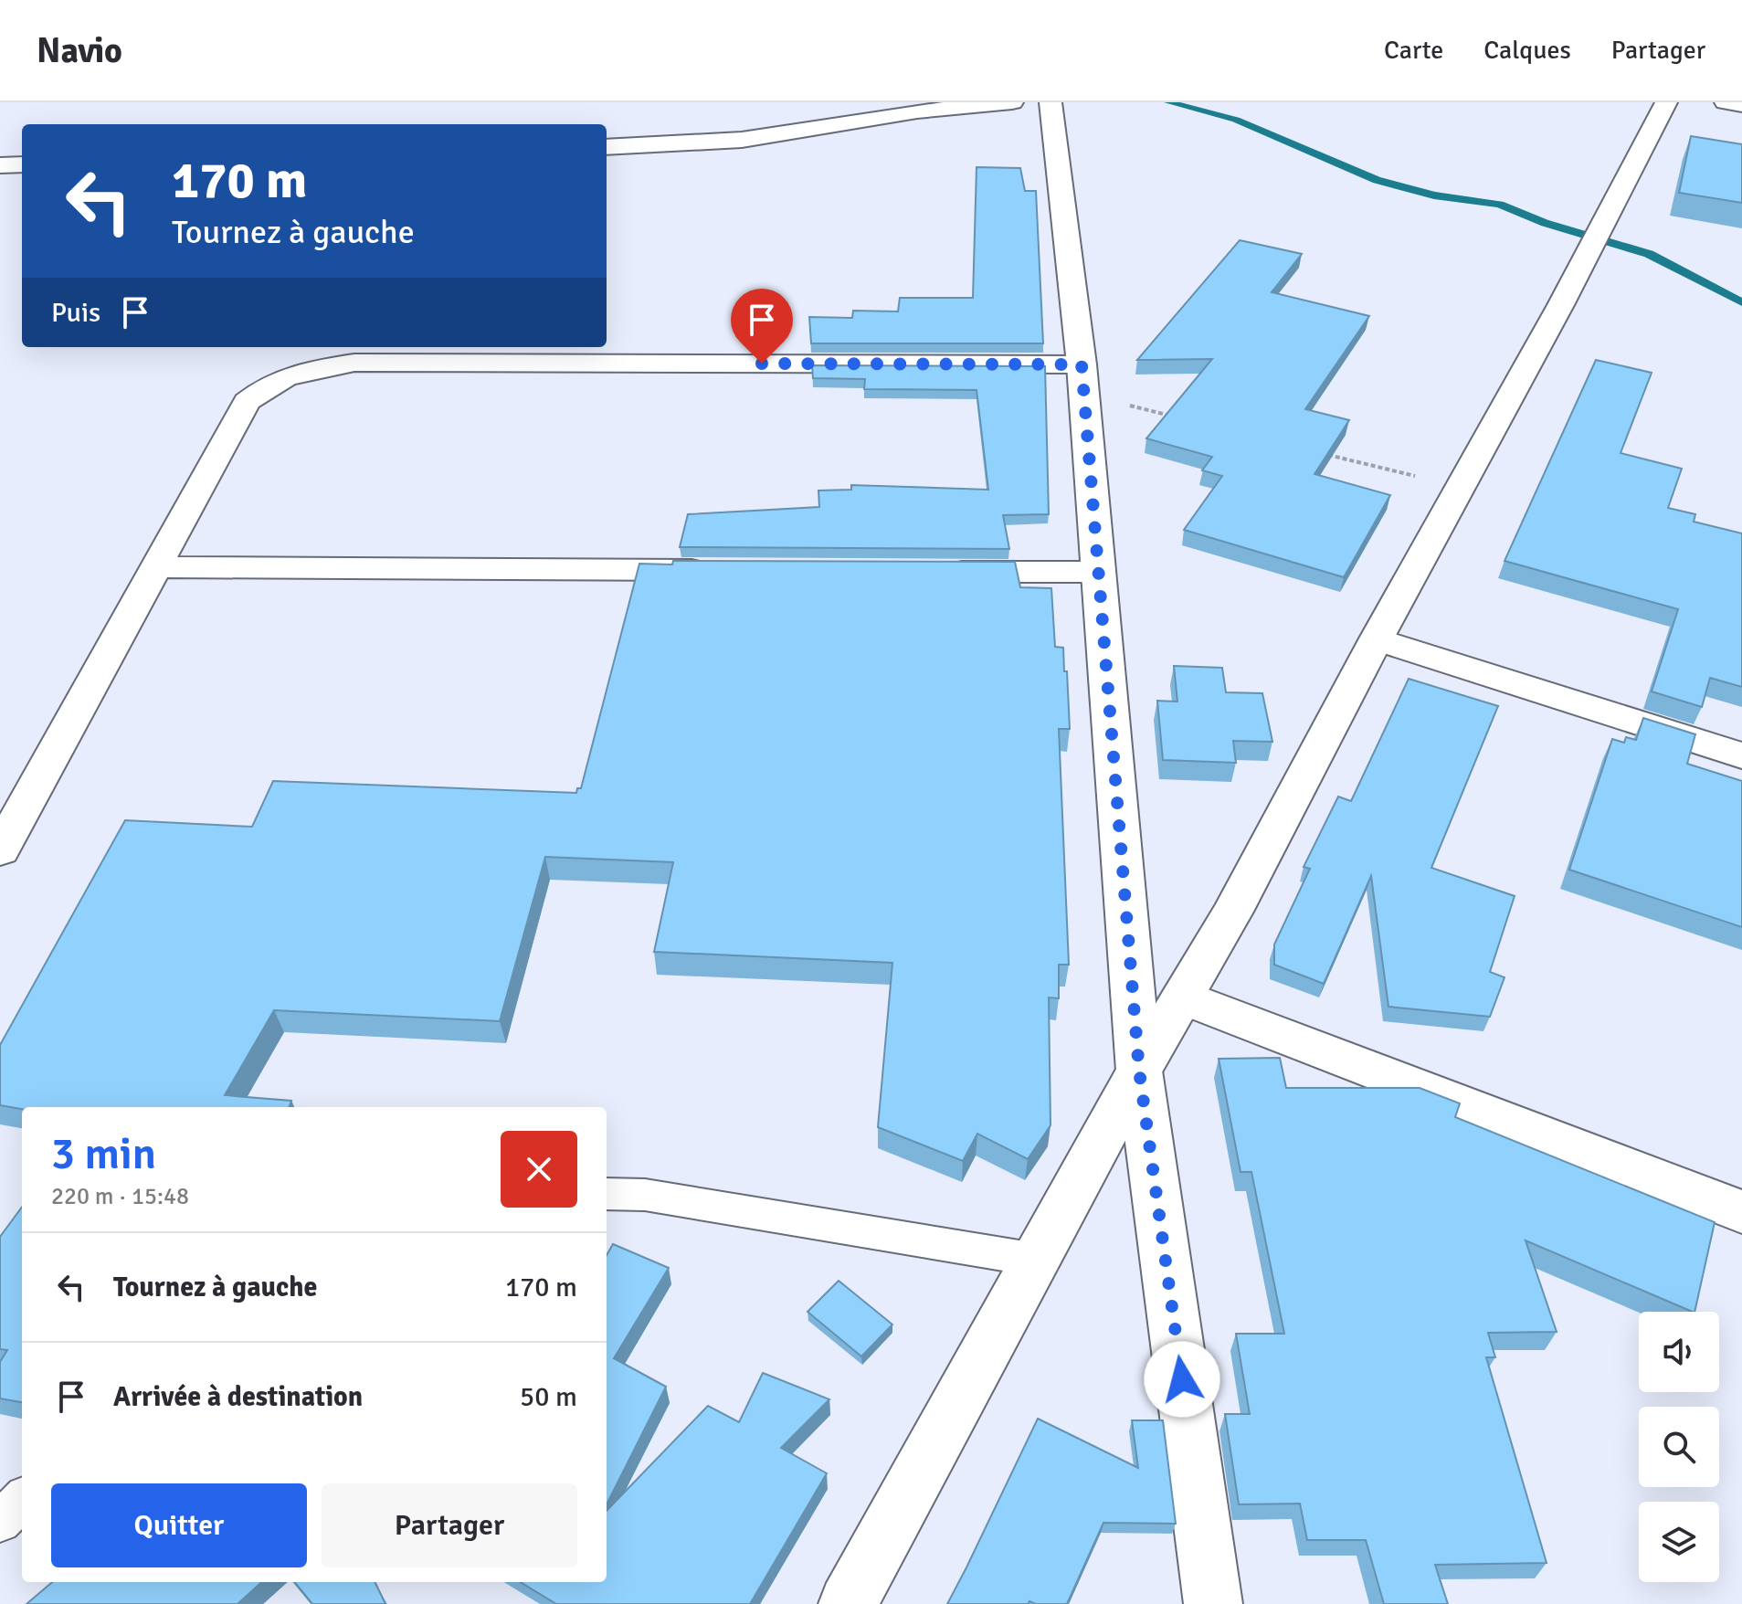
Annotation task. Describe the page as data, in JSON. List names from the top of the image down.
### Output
{
  "page": {
    "header": "Navio",
    "nav": ["Carte", "Calques", "Partager"],
    "turn": ["170 m", "Tournez à gauche"],
    "then": "Puis",
    "heading": ["3 min", "220 m · 15:48"],
    "list": [
      {
        "name": "Tournez à gauche",
        "value": "170 m"
      },
      {
        "name": "Arrivée à destination",
        "value": "50 m"
      }
    ],
    "buttons": ["Quitter", "Partager"]
  }
}
